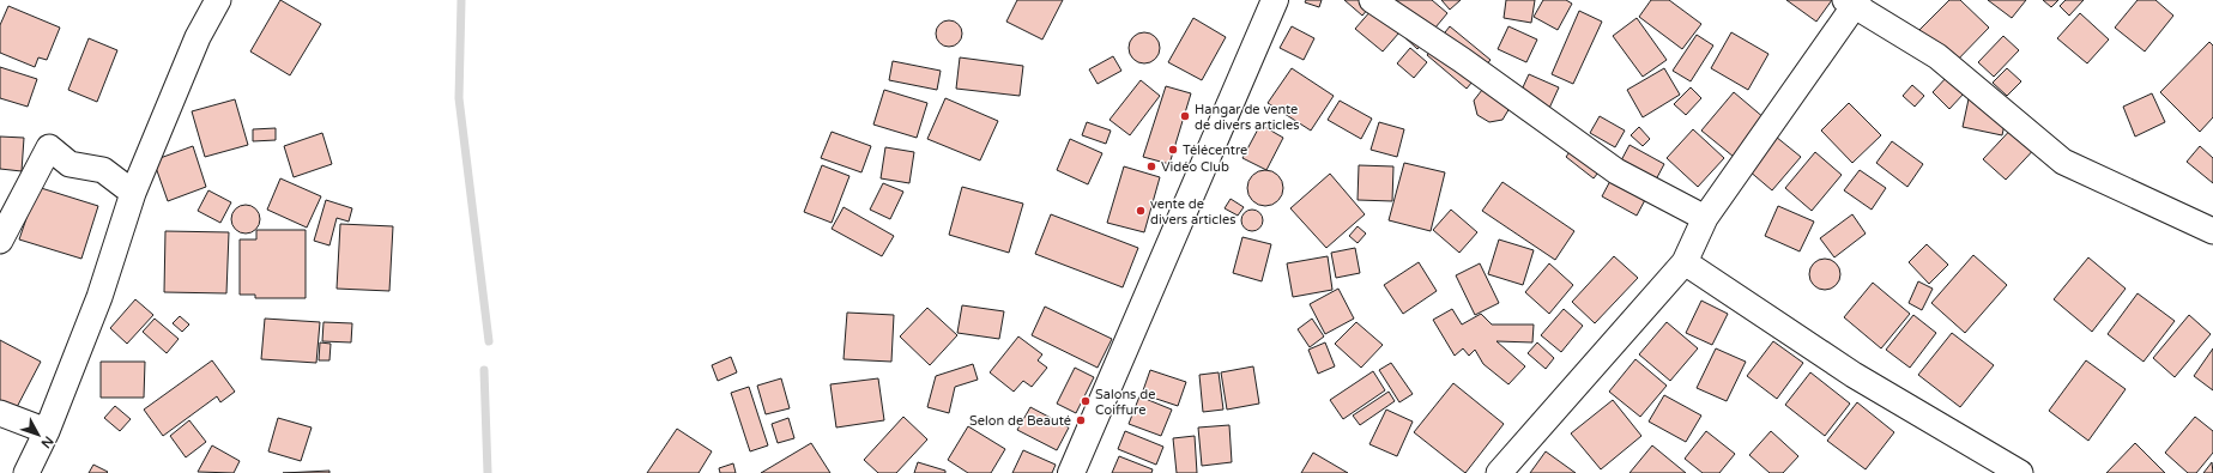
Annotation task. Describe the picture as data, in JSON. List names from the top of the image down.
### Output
{
  "places": [
    "Hangar de vente de divers articles",
    "Télécentre",
    "Vidéo Club",
    "vente de divers articles",
    "Salons de Coiffure",
    "Selon de Beauté"
  ],
  "north": "bottom right"
}
